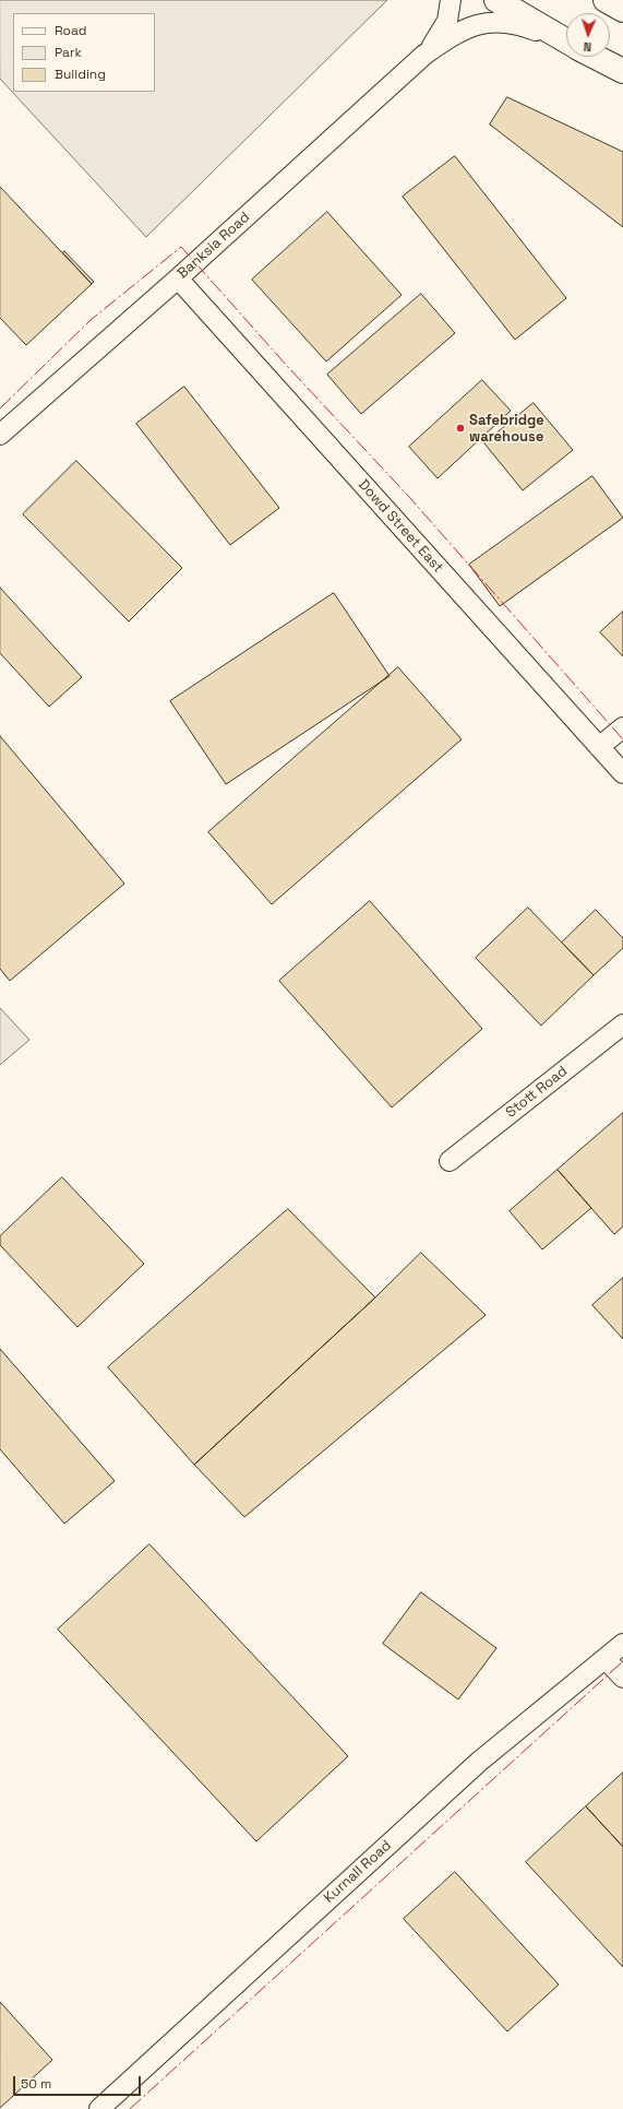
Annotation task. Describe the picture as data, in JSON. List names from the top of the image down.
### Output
{
  "streets": {
    "street": [
      "Banksia Road",
      "Dowd Street East",
      "Stott Road",
      "Kurnall Road"
    ]
  },
  "crossings": [
    ["Banksia Road", "Dowd Street East"]
  ],
  "places": ["Safebridge warehouse"],
  "legend": ["Road", "Park", "Building"],
  "scale_bar": "50 m",
  "north": "bottom"
}
